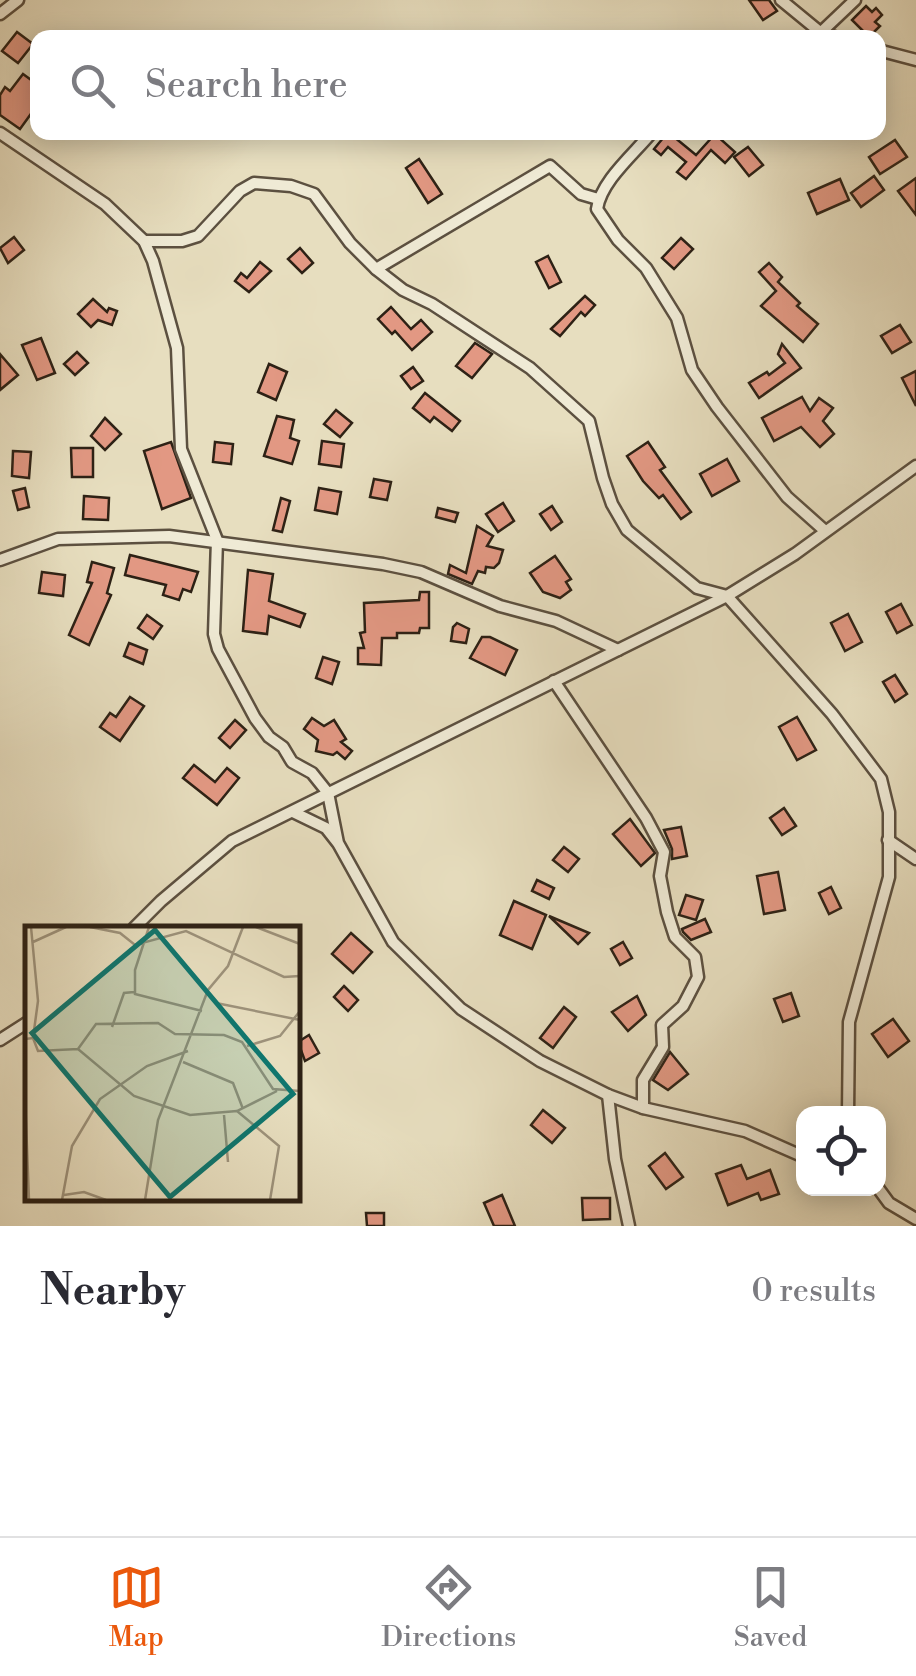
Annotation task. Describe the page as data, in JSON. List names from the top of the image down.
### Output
{
  "page": {
    "search": "Search here",
    "heading": ["Nearby", "0 results"],
    "nav": ["Map", "Directions", "Saved"]
  }
}
